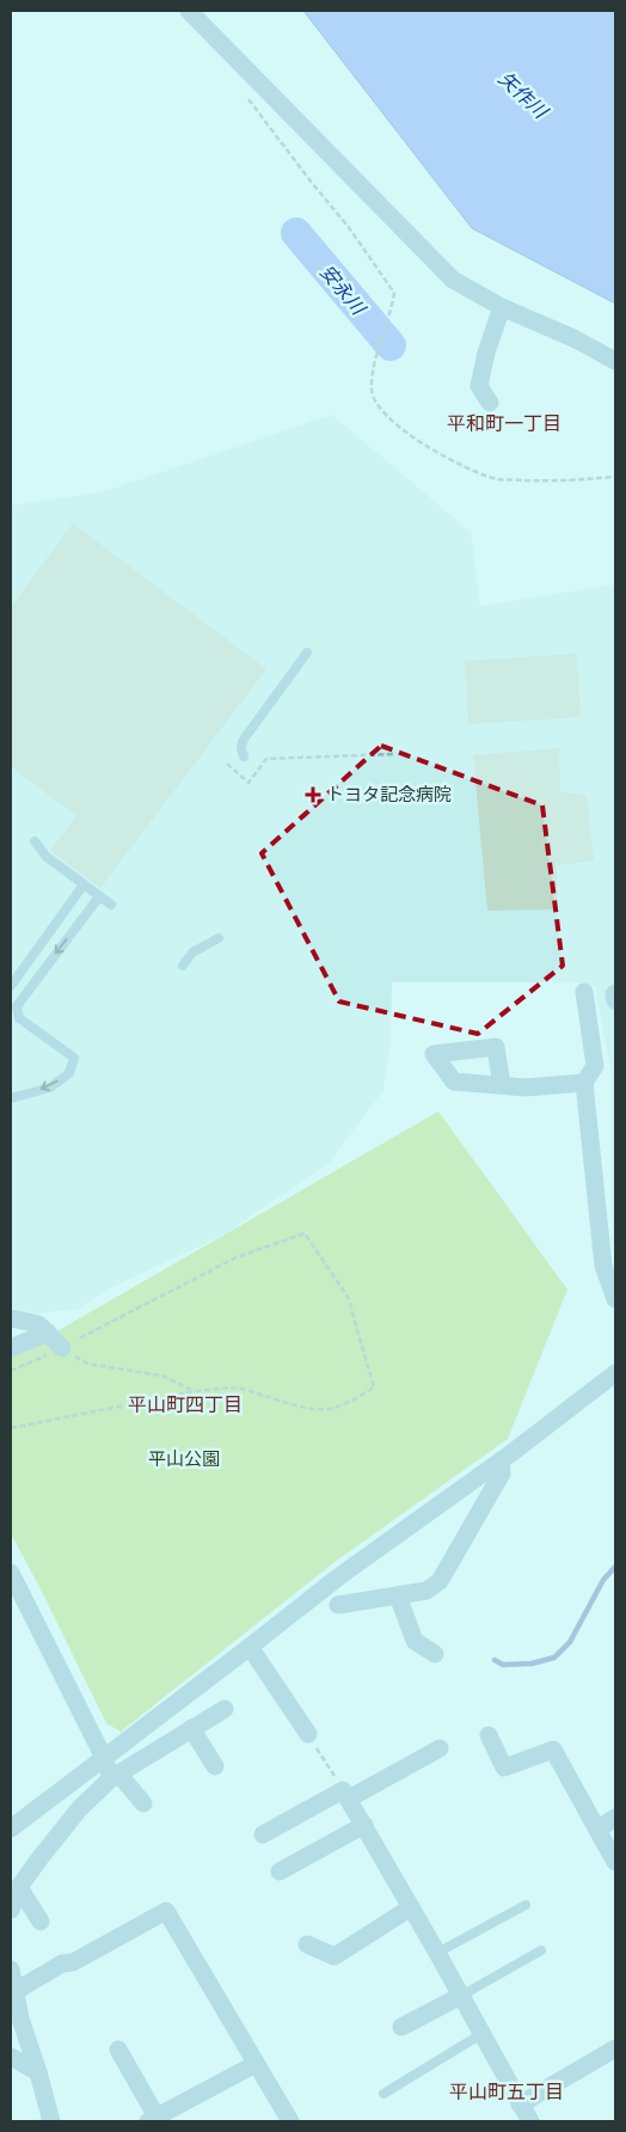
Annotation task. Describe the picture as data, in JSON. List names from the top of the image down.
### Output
{
  "districts": ["平和町一丁目", "平山町四丁目", "平山町五丁目"],
  "water": ["矢作川", "安永川"],
  "parks": ["平山公園"],
  "places": {
    "health": ["トヨタ記念病院"]
  }
}
